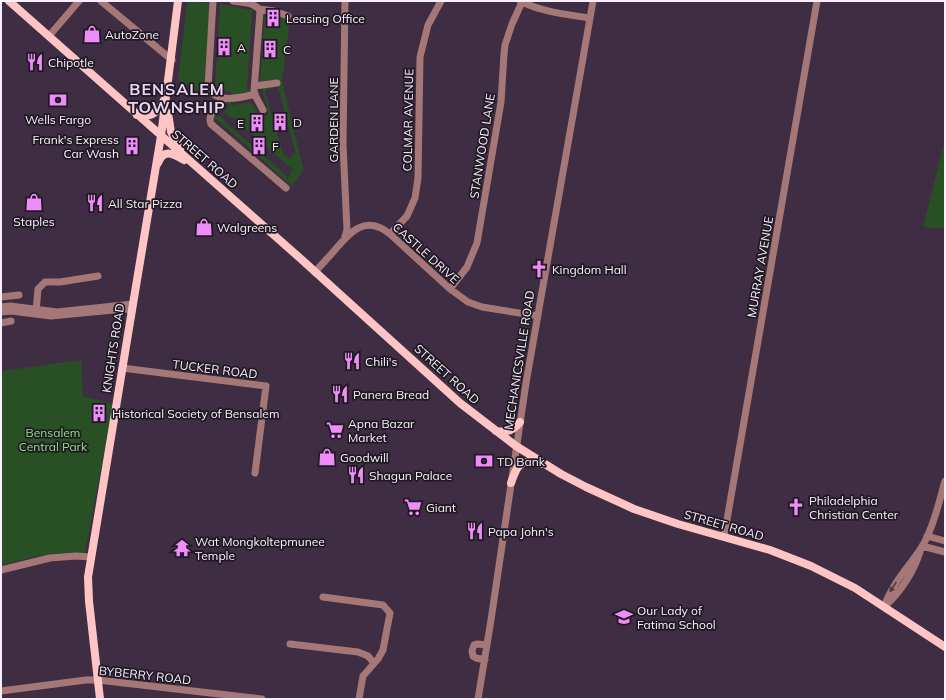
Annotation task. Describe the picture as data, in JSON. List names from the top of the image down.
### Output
{
  "streets": {
    "main road": ["STREET ROAD", "KNIGHTS ROAD"],
    "street": [
      "GARDEN LANE",
      "COLMAR AVENUE",
      "STANWOOD LANE",
      "CASTLE DRIVE",
      "MURRAY AVENUE",
      "MECHANICSVILLE ROAD",
      "TUCKER ROAD",
      "BYBERRY ROAD"
    ]
  },
  "crossings": [
    ["GARDEN LANE", "CASTLE DRIVE"],
    ["COLMAR AVENUE", "CASTLE DRIVE"],
    ["STANWOOD LANE", "CASTLE DRIVE"],
    ["STREET ROAD", "CASTLE DRIVE"],
    ["STREET ROAD", "MURRAY AVENUE"],
    ["STREET ROAD", "KNIGHTS ROAD"],
    ["STREET ROAD", "MECHANICSVILLE ROAD"],
    ["CASTLE DRIVE", "MECHANICSVILLE ROAD"],
    ["KNIGHTS ROAD", "TUCKER ROAD"],
    ["KNIGHTS ROAD", "BYBERRY ROAD"]
  ],
  "districts": ["BENSALEM TOWNSHIP"],
  "parks": ["Bensalem Central Park"],
  "places": {
    "building": [
      "Leasing Office",
      "A",
      "C",
      "D",
      "E",
      "Frank's Express Car Wash",
      "F",
      "Historical Society of Bensalem"
    ],
    "shop": [
      "AutoZone",
      "Staples",
      "Walgreens",
      "Goodwill"
    ],
    "restaurant": [
      "Chipotle",
      "All Star Pizza",
      "Chili's",
      "Panera Bread",
      "Shagun Palace",
      "Papa John's"
    ],
    "bank": ["Wells Fargo", "TD Bank"],
    "church": ["Kingdom Hall", "Philadelphia Christian Center"],
    "supermarket": ["Apna Bazar Market", "Giant"],
    "temple": ["Wat Mongkoltepmunee Temple"],
    "school or university": ["Our Lady of Fatima School"]
  }
}
